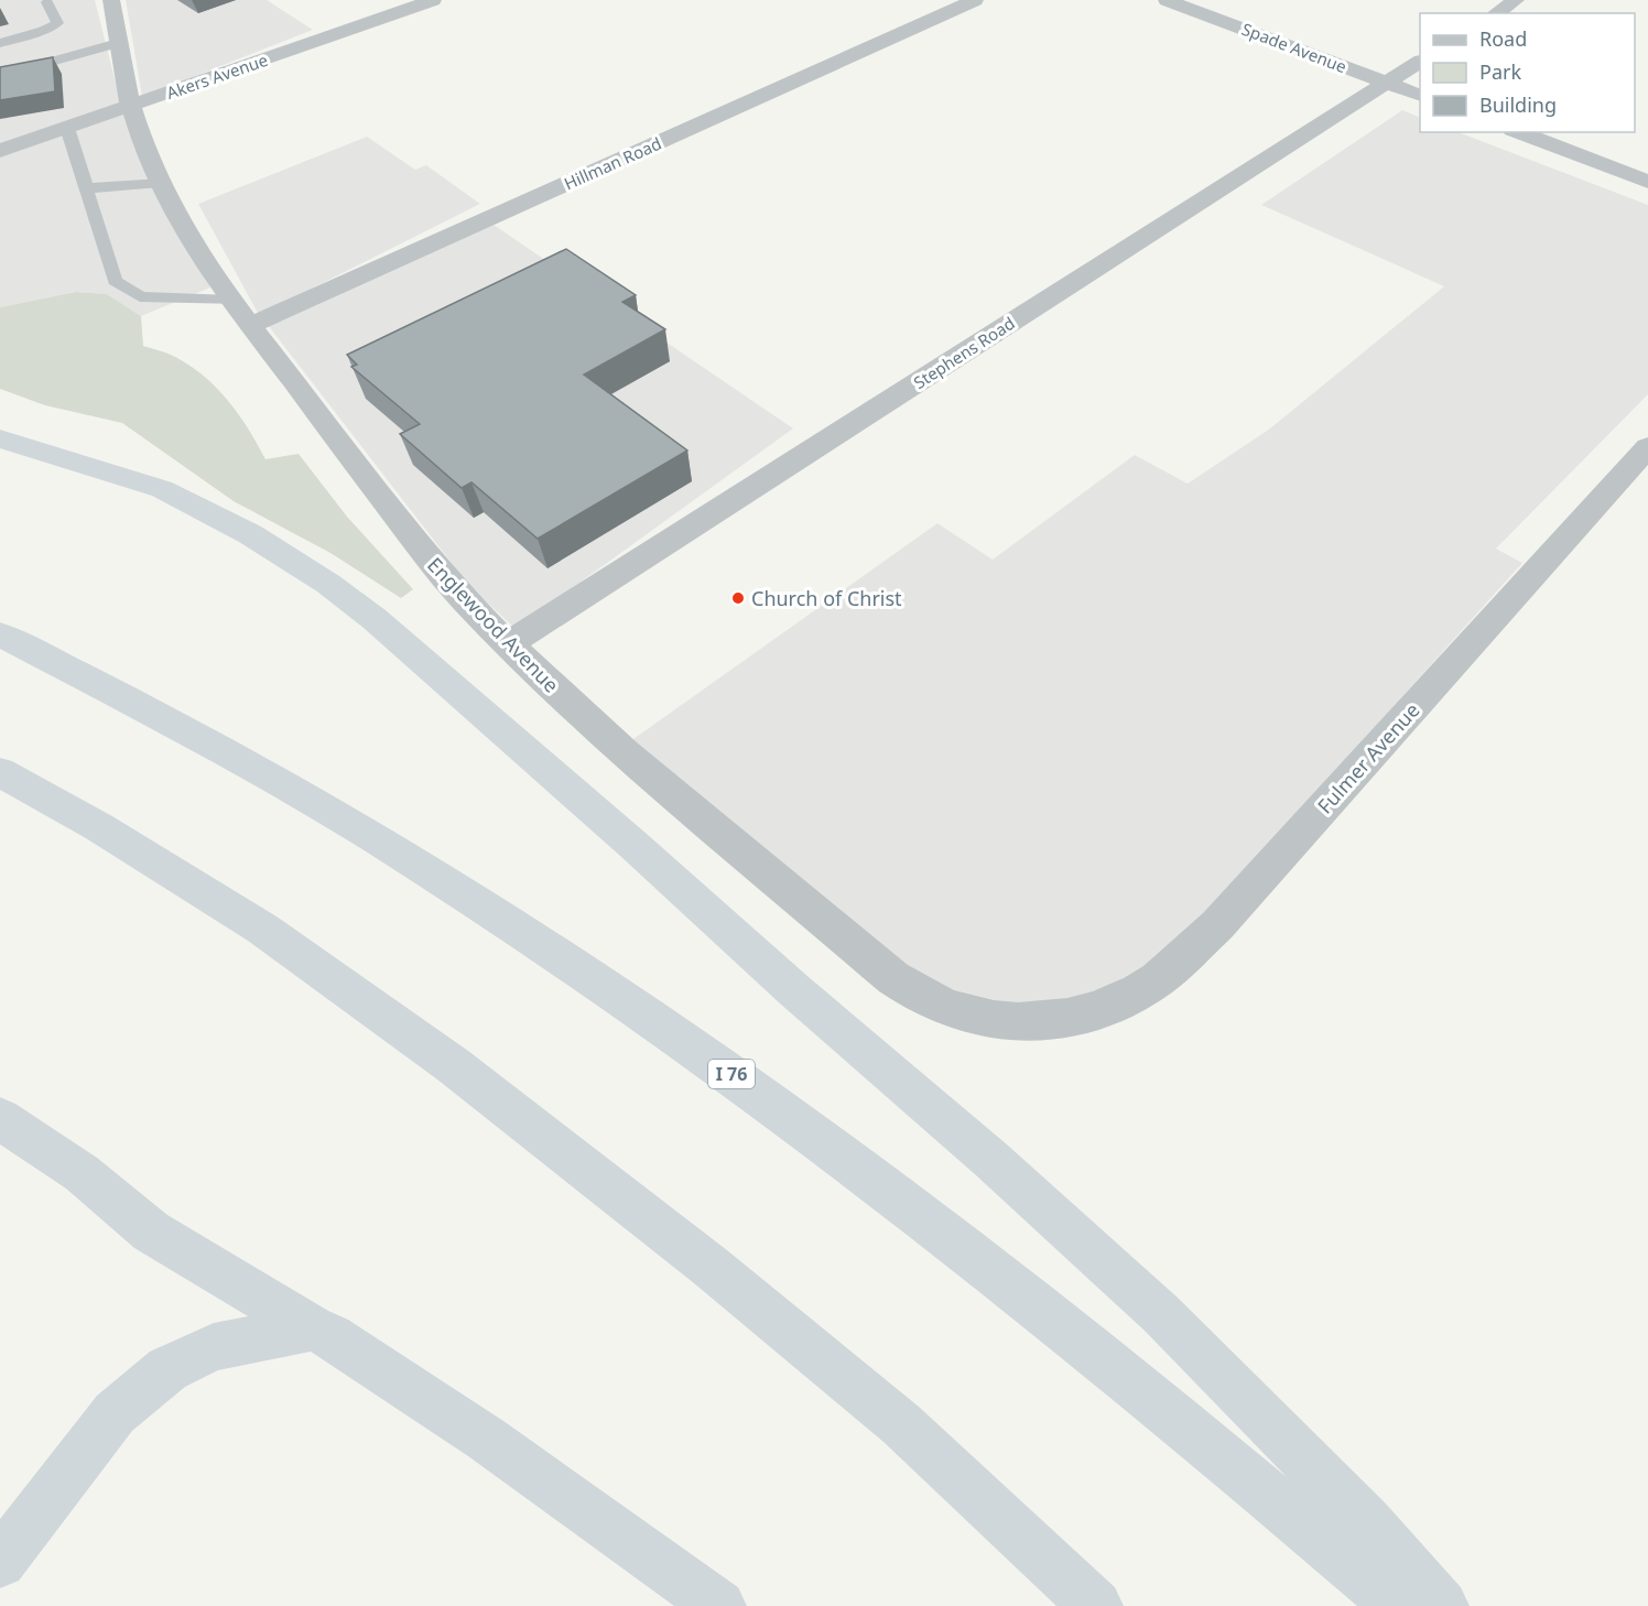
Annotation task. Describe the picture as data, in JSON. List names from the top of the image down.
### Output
{
  "streets": {
    "highway": ["I 76"],
    "street": [
      "Spade Avenue",
      "Akers Avenue",
      "Hillman Road",
      "Stephens Road",
      "Englewood Avenue",
      "Fulmer Avenue"
    ]
  },
  "crossings": [
    ["Spade Avenue", "Stephens Road"],
    ["Akers Avenue", "Englewood Avenue"],
    ["Hillman Road", "Englewood Avenue"],
    ["Stephens Road", "Englewood Avenue"],
    ["Englewood Avenue", "Fulmer Avenue"]
  ],
  "places": ["Church of Christ"],
  "legend": ["Road", "Park", "Building"]
}
